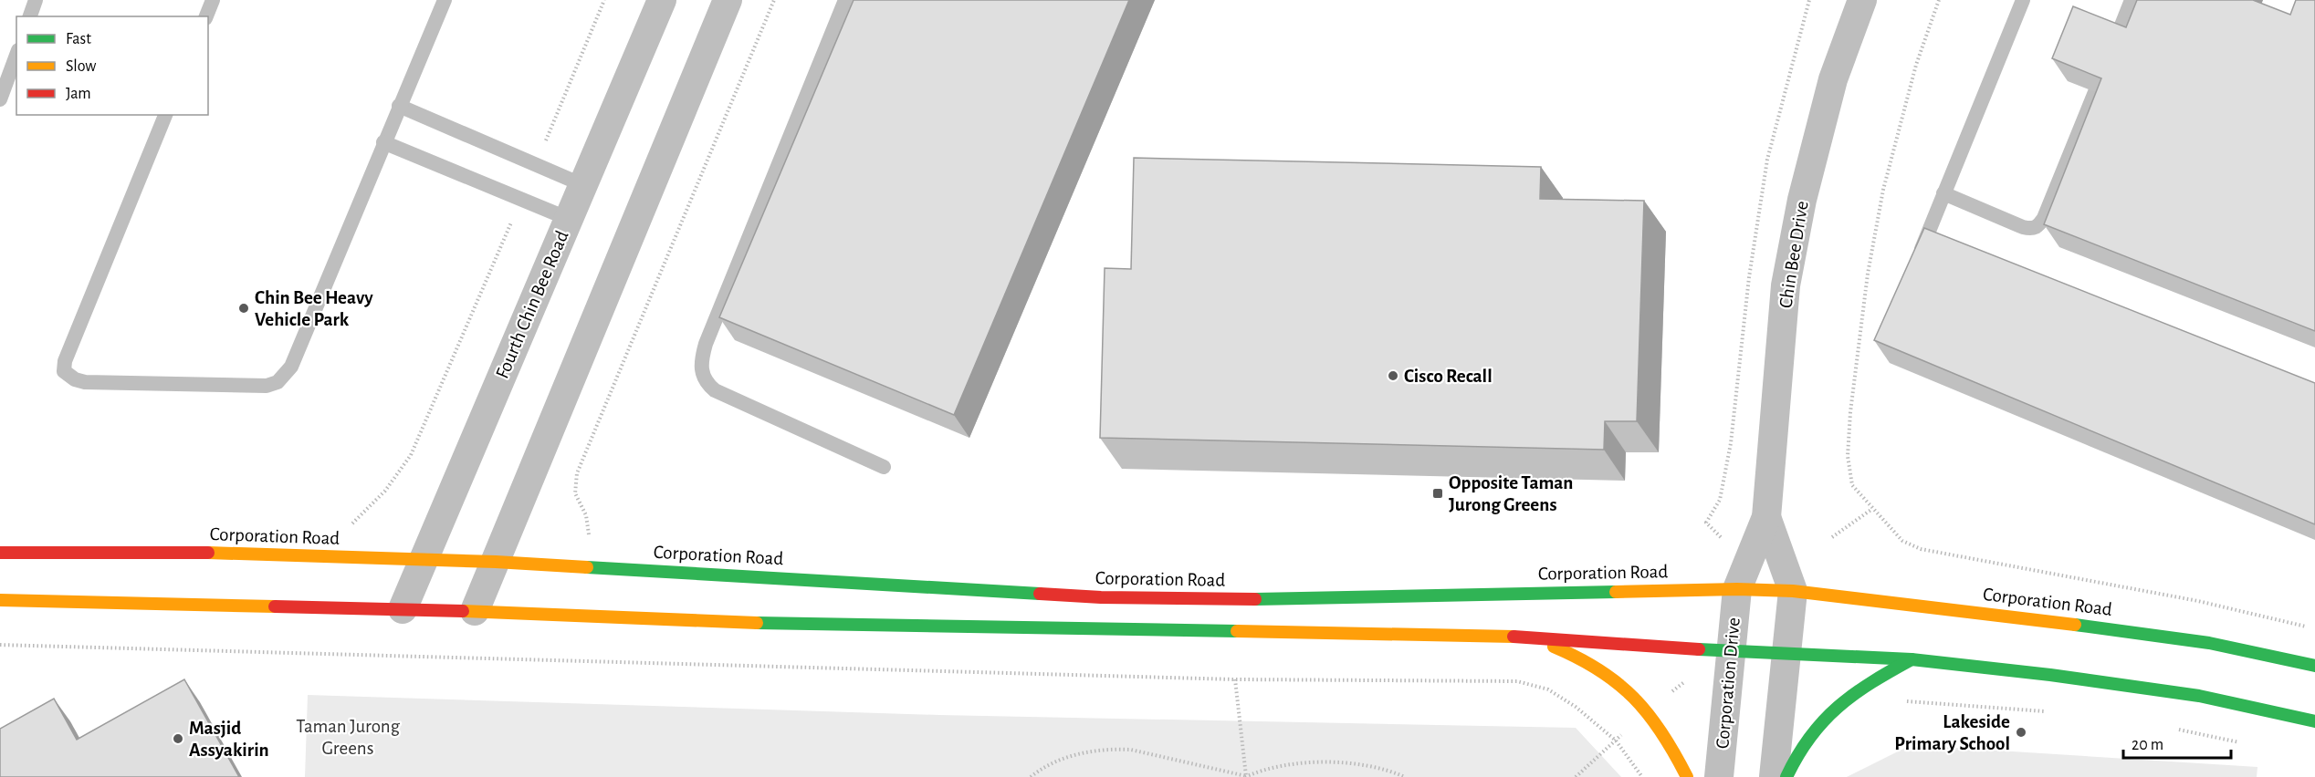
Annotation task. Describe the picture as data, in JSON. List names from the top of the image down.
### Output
{
  "streets": {
    "main road": ["Corporation Road"],
    "street": ["Chin Bee Drive", "Fourth Chin Bee Road", "Corporation Drive"]
  },
  "crossings": [
    ["Chin Bee Drive", "Corporation Road"],
    ["Chin Bee Drive", "Corporation Drive"],
    ["Fourth Chin Bee Road", "Corporation Road"],
    ["Corporation Road", "Corporation Drive"]
  ],
  "parks": ["Taman Jurong Greens"],
  "places": {
    "other": [
      "Chin Bee Heavy Vehicle Park",
      "Cisco Recall",
      "Lakeside Primary School",
      "Masjid Assyakirin"
    ],
    "transit": ["Opposite Taman Jurong Greens"]
  },
  "legend": ["Fast", "Slow", "Jam"],
  "scale_bar": "20 m"
}
